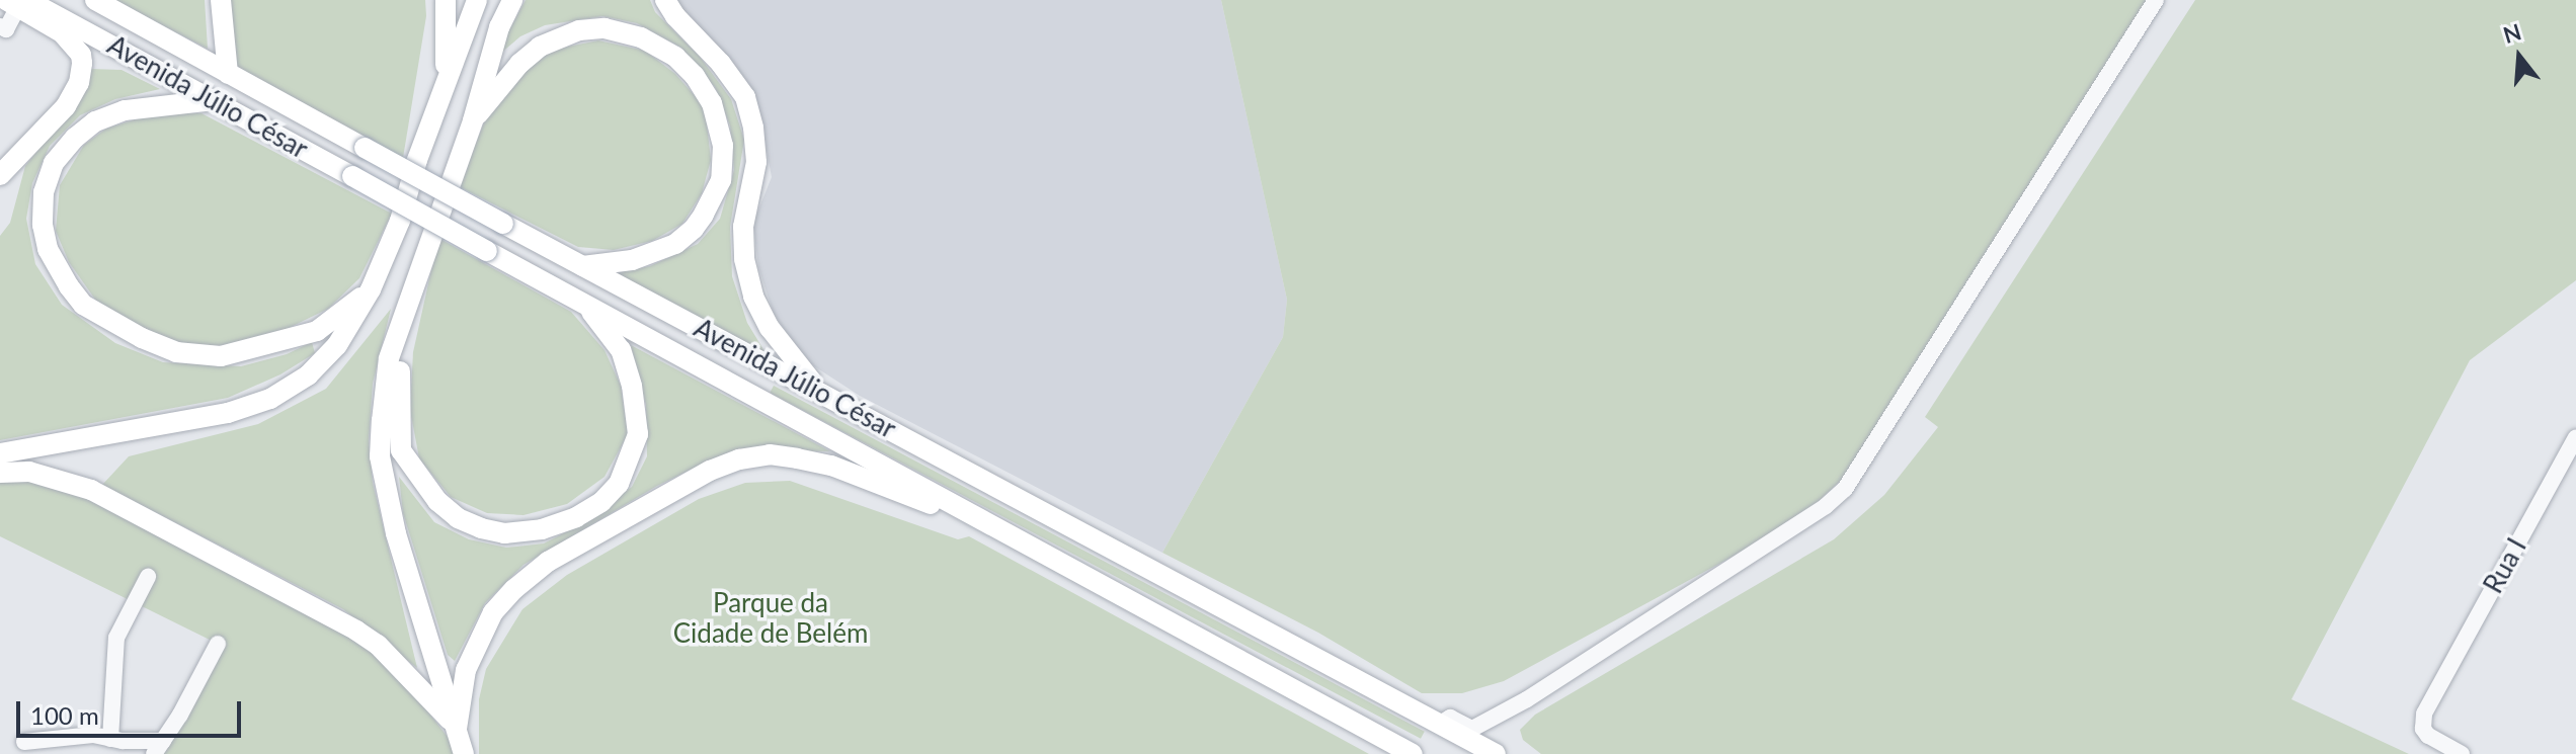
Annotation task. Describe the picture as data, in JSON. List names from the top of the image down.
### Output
{
  "streets": {
    "main road": ["Avenida Júlio César"],
    "street": ["Rua I"]
  },
  "parks": ["Parque da Cidade de Belém"],
  "scale_bar": "100 m",
  "north": "top"
}
